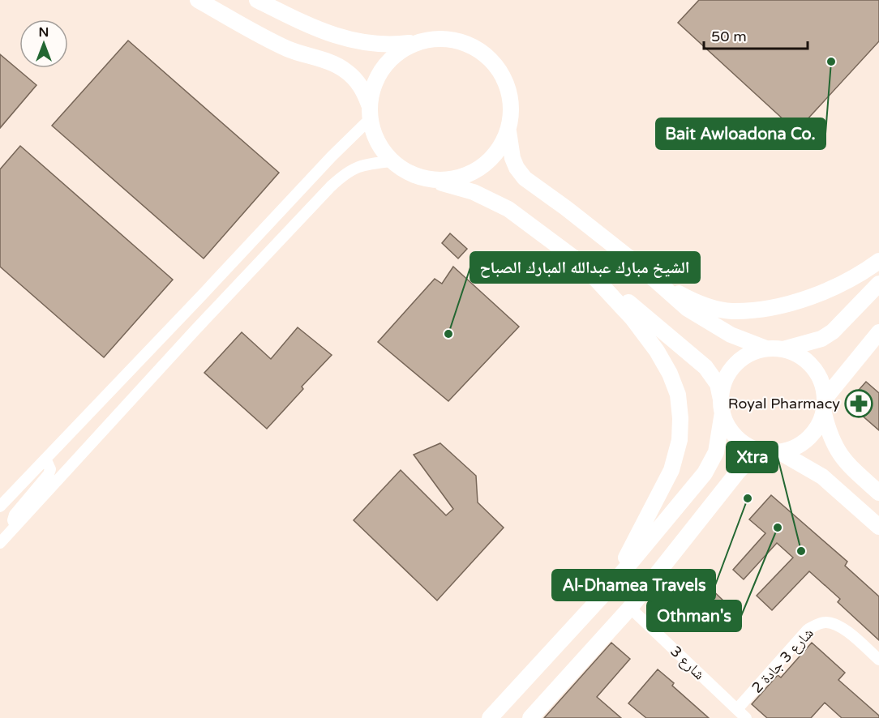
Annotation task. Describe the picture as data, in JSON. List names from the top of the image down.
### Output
{
  "streets": {
    "street": ["شارع 3 جادة 2", "شارع 3"]
  },
  "crossings": [
    ["شارع 3 جادة 2", "شارع 3"]
  ],
  "places": {
    "other": [
      "Bait Awloadona Co.",
      "الشيخ مبارك عبدالله المبارك الصباح",
      "Al-Dhamea Travels",
      "Othman's",
      "Xtra"
    ],
    "pharmacy": ["Royal Pharmacy"]
  },
  "scale_bar": "50 m",
  "north": "top"
}
